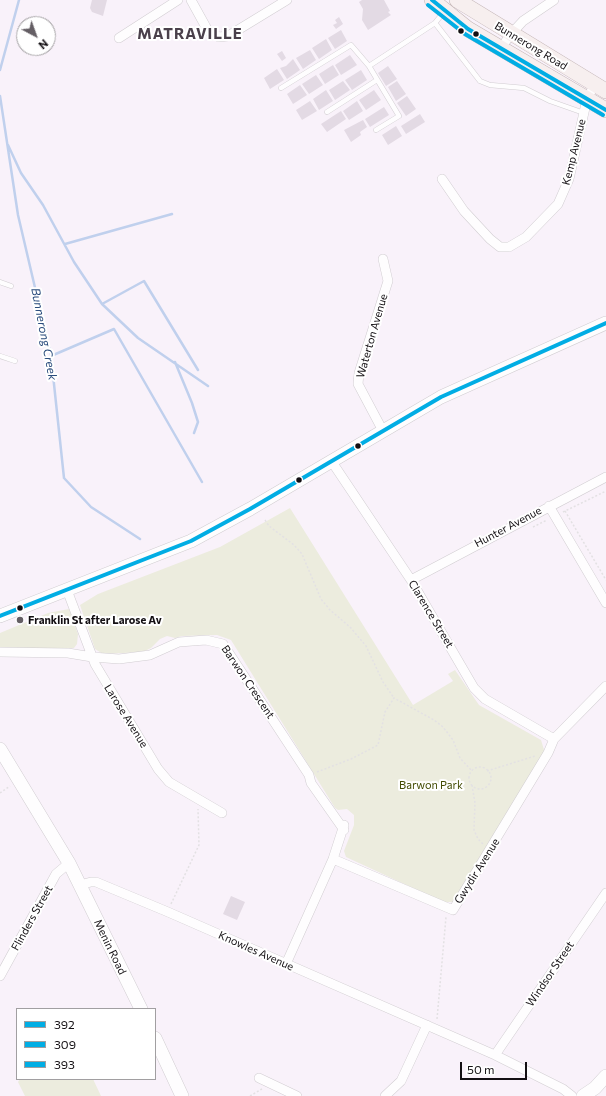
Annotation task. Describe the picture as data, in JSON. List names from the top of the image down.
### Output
{
  "streets": {
    "main road": ["Bunnerong Road"],
    "street": [
      "Kemp Avenue",
      "Waterton Avenue",
      "Hunter Avenue",
      "Clarence Street",
      "Barwon Crescent",
      "Larose Avenue",
      "Gwydir Avenue",
      "Flinders Street",
      "Menin Road",
      "Knowles Avenue",
      "Windsor Street"
    ]
  },
  "crossings": [
    ["Bunnerong Road", "Kemp Avenue"],
    ["Hunter Avenue", "Clarence Street"],
    ["Clarence Street", "Gwydir Avenue"],
    ["Barwon Crescent", "Larose Avenue"],
    ["Barwon Crescent", "Gwydir Avenue"],
    ["Barwon Crescent", "Knowles Avenue"],
    ["Menin Road", "Knowles Avenue"],
    ["Knowles Avenue", "Windsor Street"]
  ],
  "districts": ["MATRAVILLE"],
  "water": ["Bunnerong Creek"],
  "parks": ["Barwon Park"],
  "places": ["Franklin St after Larose Av"],
  "lines": ["transit line 309", "transit line 393", "transit line 392"],
  "legend": ["392", "309", "393"],
  "scale_bar": "50 m",
  "north": "bottom right"
}
